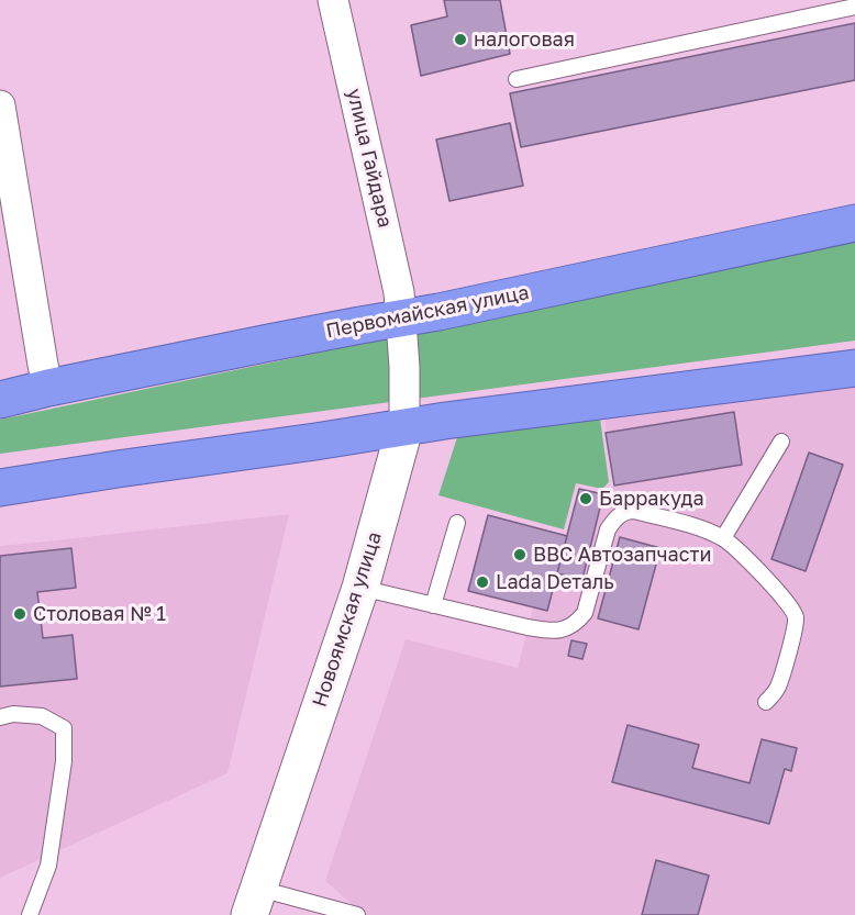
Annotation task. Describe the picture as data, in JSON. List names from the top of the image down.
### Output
{
  "streets": {
    "highway": ["Первомайская улица"],
    "street": ["улица Гайдара", "Новоямская улица"]
  },
  "crossings": [
    ["улица Гайдара", "Первомайская улица"],
    ["улица Гайдара", "Новоямская улица"],
    ["Первомайская улица", "Новоямская улица"]
  ],
  "places": [
    "налоговая",
    "Барракуда",
    "ВВС Автозапчасти",
    "Lada Dеталь",
    "Столовая № 1"
  ]
}
